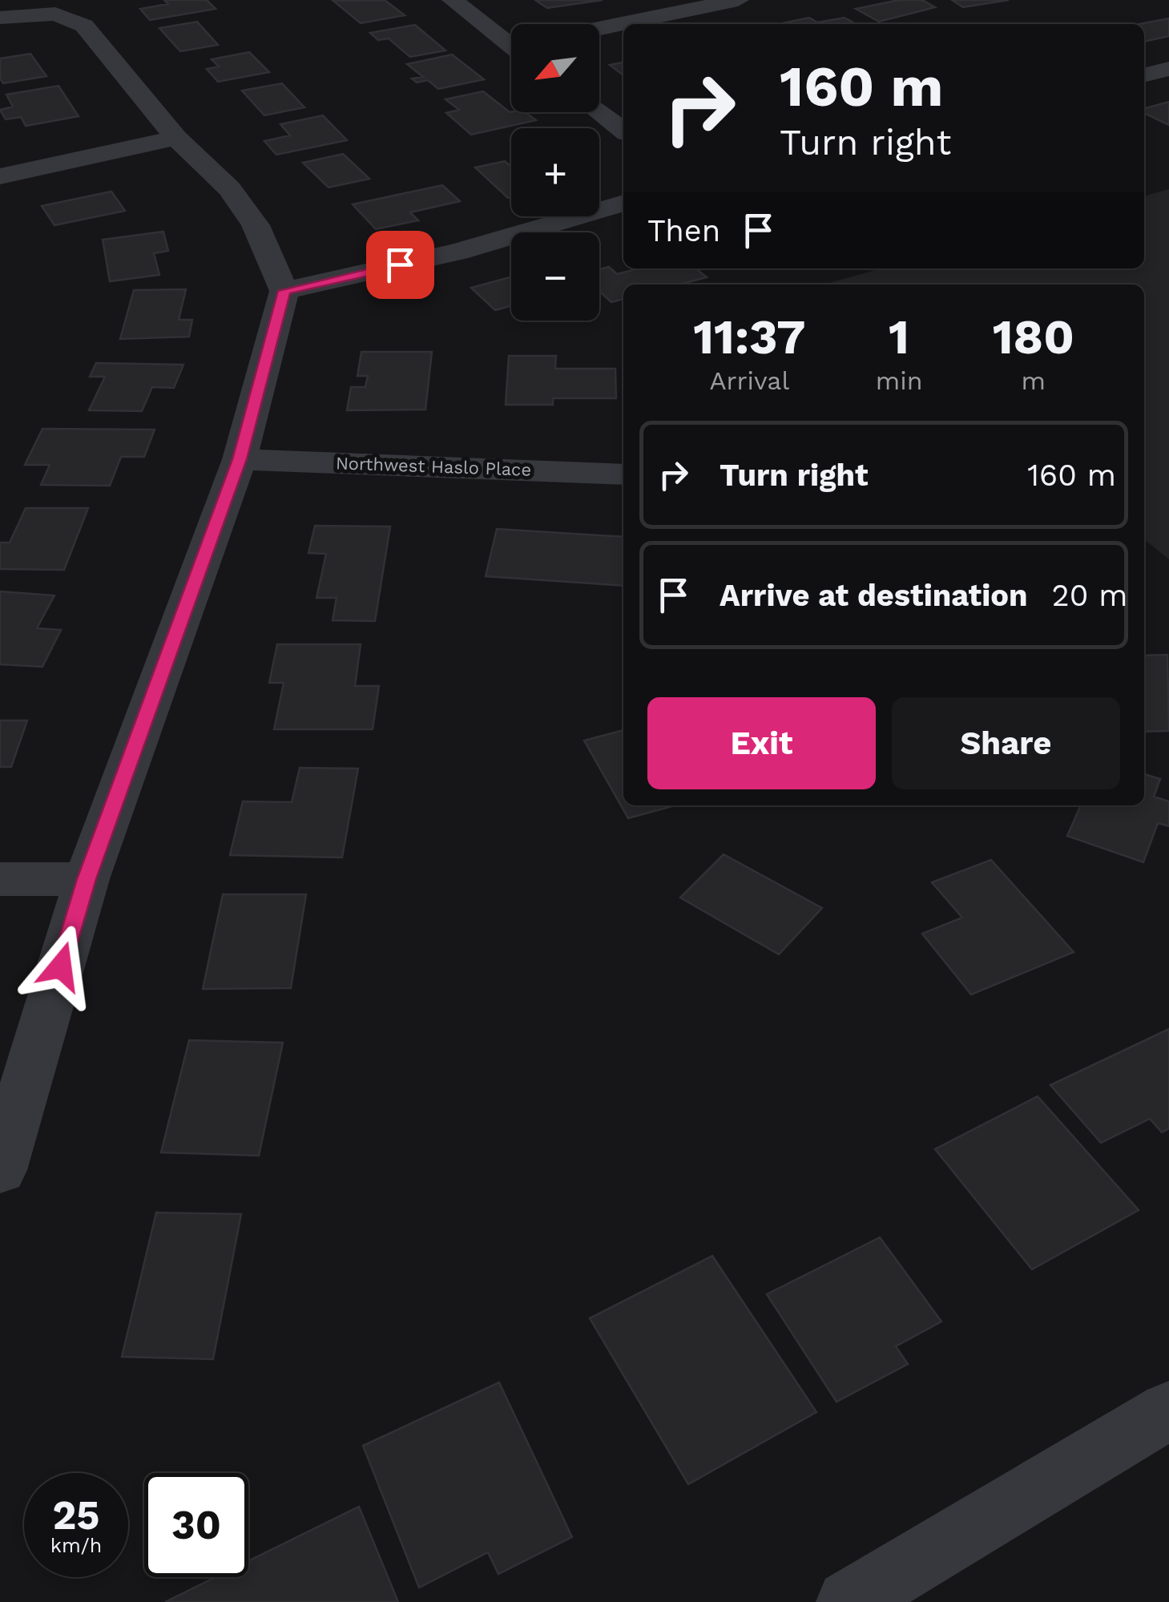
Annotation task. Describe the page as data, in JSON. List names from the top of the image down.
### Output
{
  "streets": {
    "street": ["Northwest Haslo Place"]
  },
  "north": "bottom left",
  "page": {
    "map_buttons": ["+", "−"],
    "turn": ["160 m", "Turn right"],
    "then": "Then",
    "eta": [
      "11:37",
      "Arrival",
      "1",
      "min",
      "180",
      "m"
    ],
    "list": [
      {
        "name": "Turn right",
        "value": "160 m"
      },
      {
        "name": "Arrive at destination",
        "value": "20 m"
      }
    ],
    "buttons": ["Exit", "Share"],
    "speed": "25 km/h",
    "limit": "30"
  }
}
